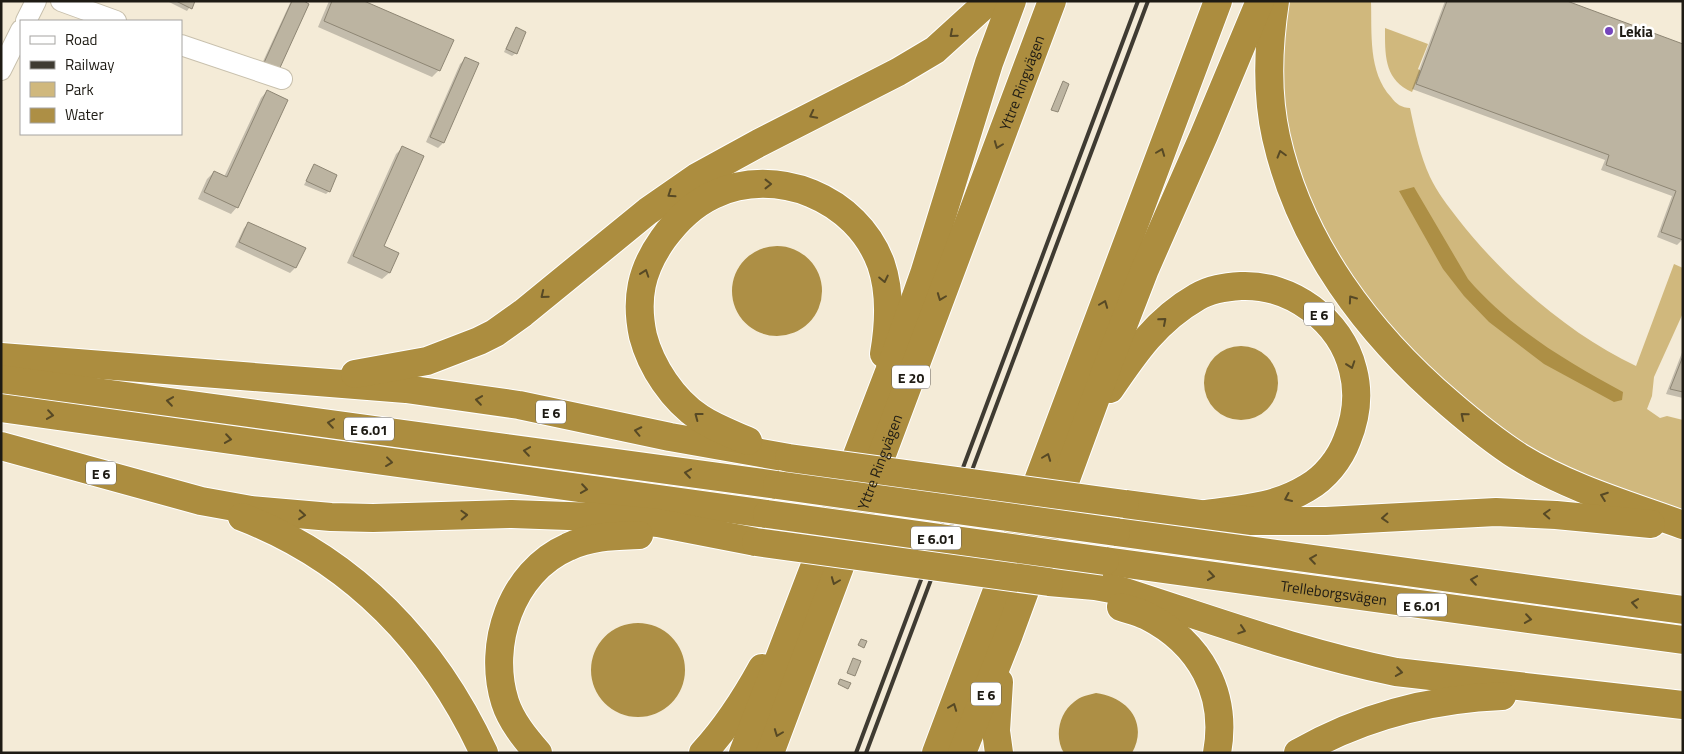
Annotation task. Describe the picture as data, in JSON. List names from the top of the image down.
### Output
{
  "streets": {
    "highway": [
      "Yttre Ringvägen",
      "E 6",
      "E 20",
      "E 6.01",
      "Trelleborgsvägen"
    ]
  },
  "places": ["Lekia"],
  "legend": [
    "Road",
    "Railway",
    "Park",
    "Water"
  ]
}
